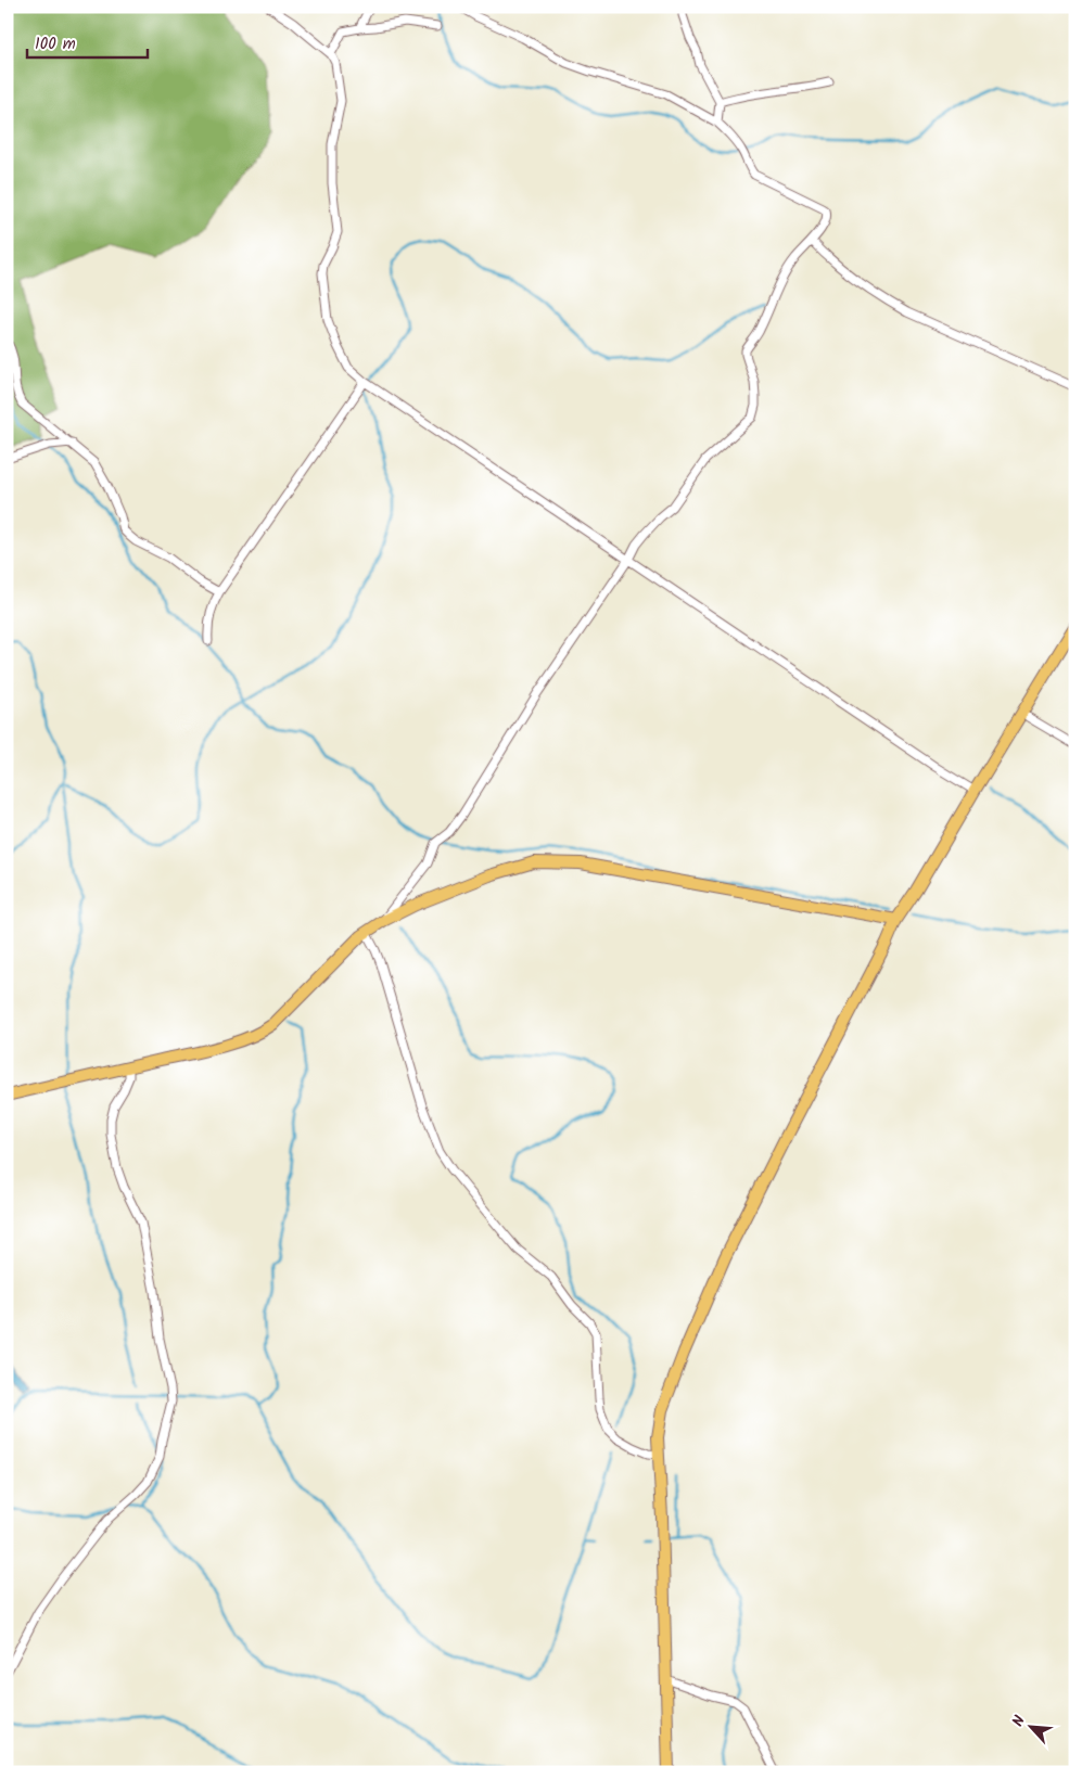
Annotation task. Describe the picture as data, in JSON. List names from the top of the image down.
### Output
{
  "scale_bar": "100 m",
  "north": "top left"
}
